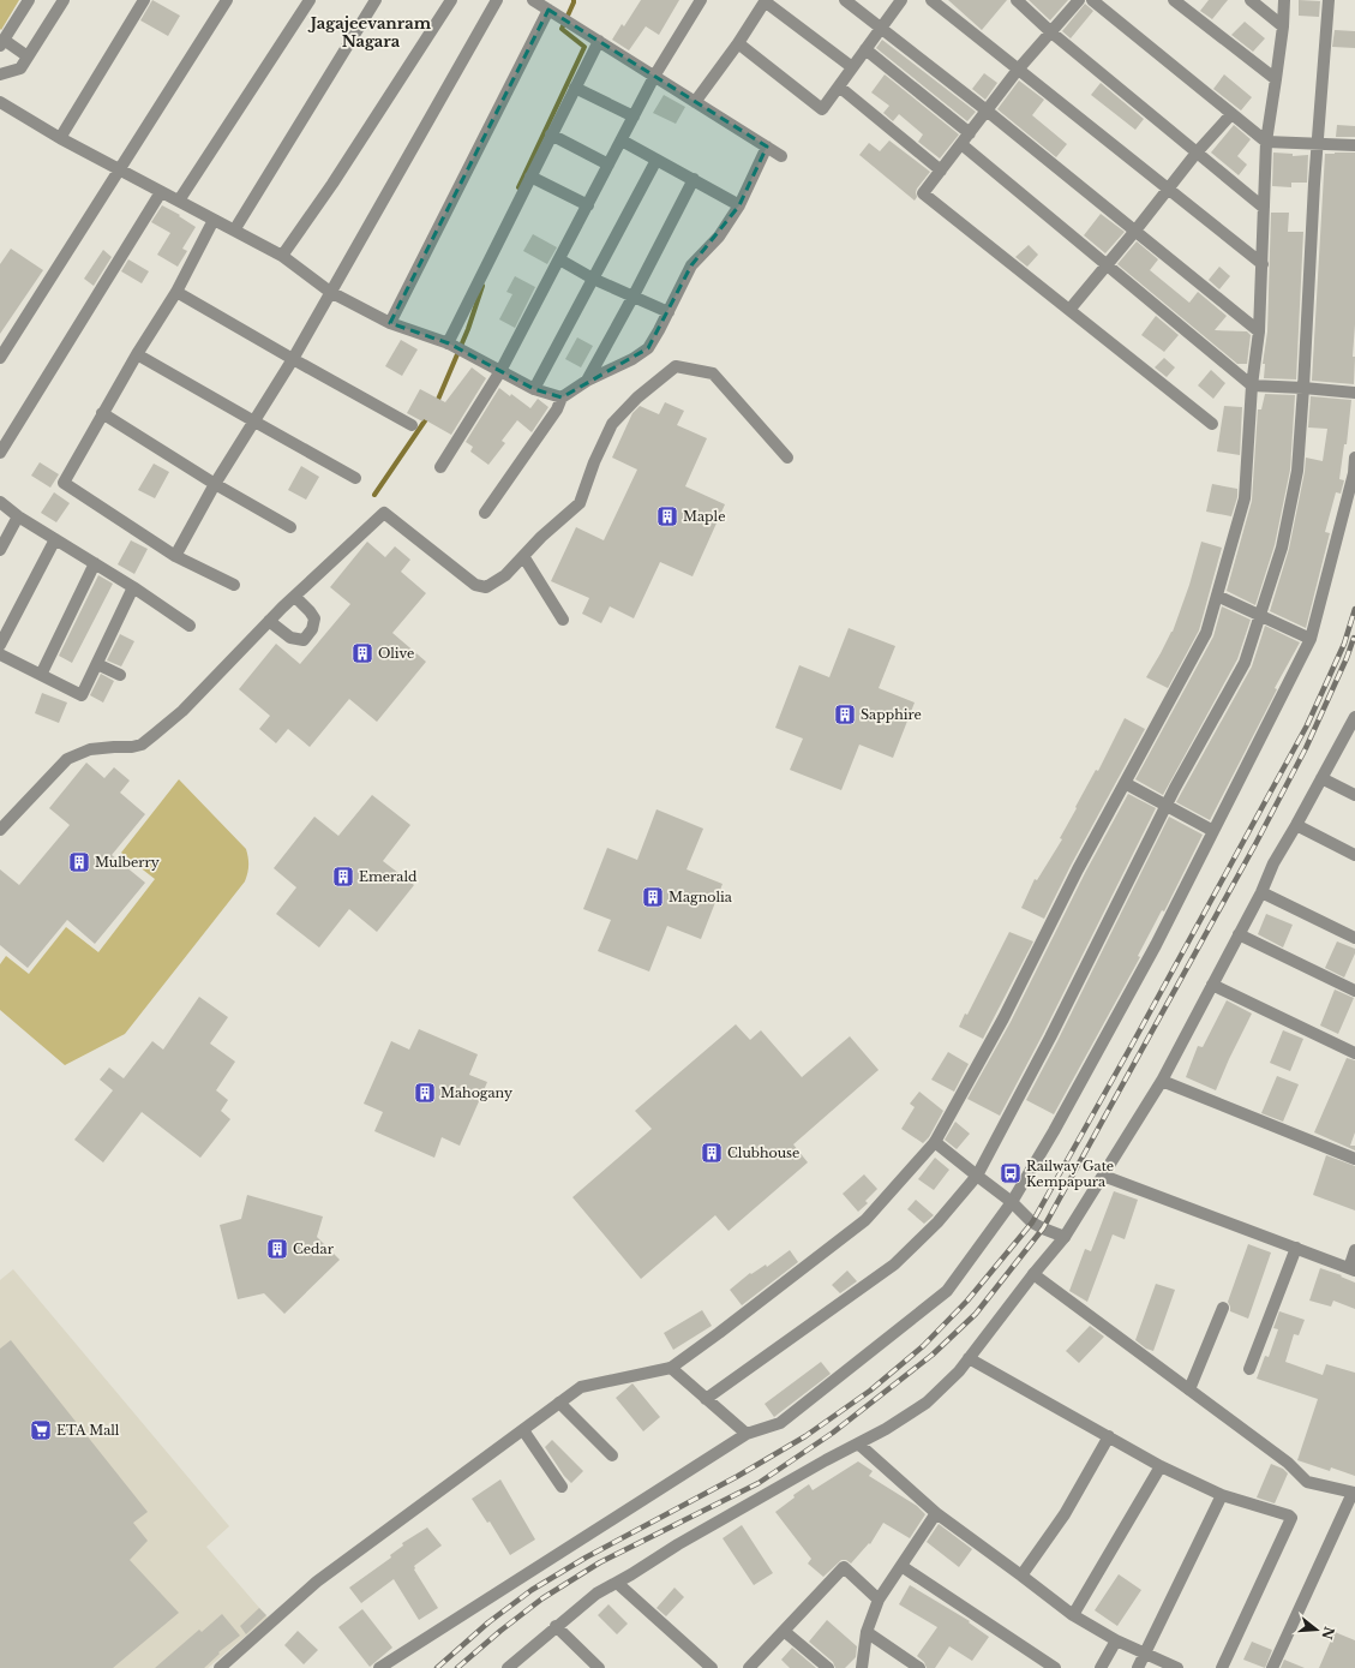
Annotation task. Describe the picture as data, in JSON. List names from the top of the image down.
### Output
{
  "districts": ["Jagajeevanram Nagara"],
  "places": {
    "building": [
      "Maple",
      "Olive",
      "Sapphire",
      "Mulberry",
      "Emerald",
      "Magnolia",
      "Mahogany",
      "Clubhouse",
      "Cedar"
    ],
    "bus stop": ["Railway Gate Kempapura"],
    "supermarket": ["ETA Mall"]
  },
  "north": "right"
}
